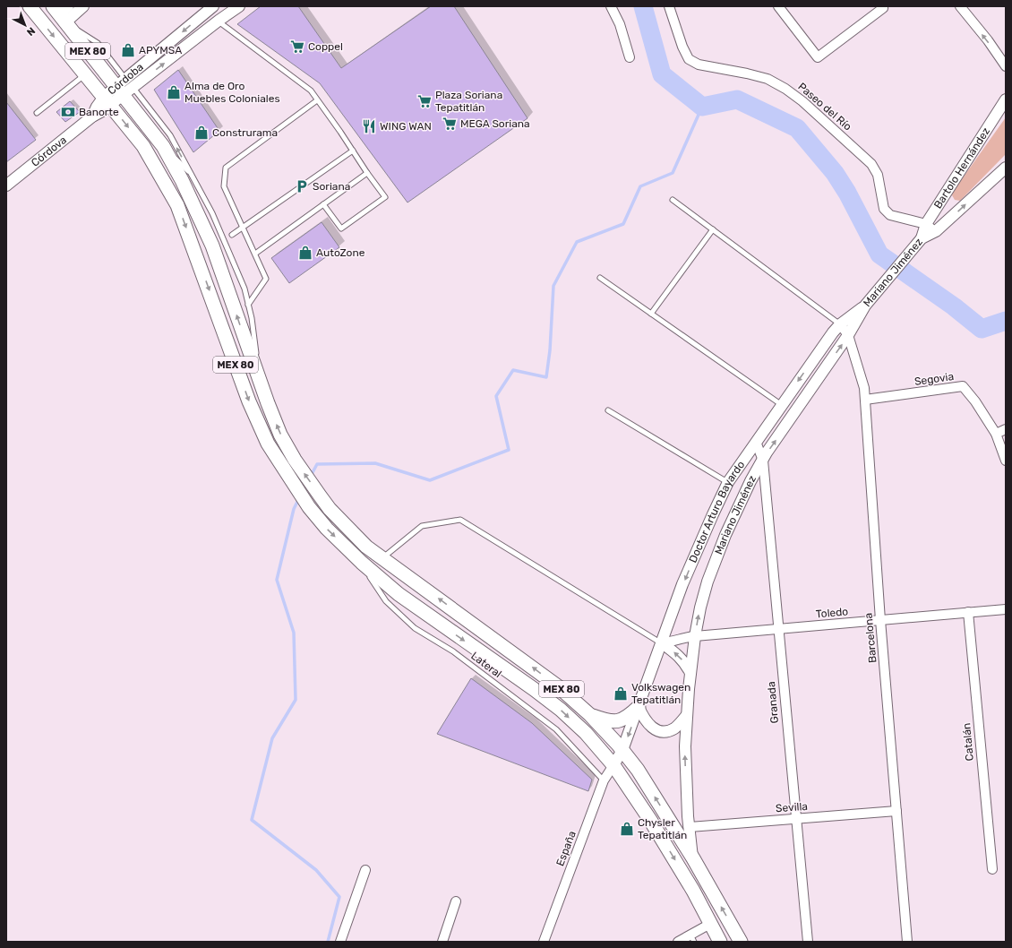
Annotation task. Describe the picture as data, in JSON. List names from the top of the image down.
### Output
{
  "streets": {
    "main road": ["MEX 80"],
    "street": [
      "Córdoba",
      "Paseo del Río",
      "Córdova",
      "Bartolo Hernández",
      "Mariano Jiménez",
      "Segovia",
      "Doctor Arturo Bayardo",
      "Toledo",
      "Barcelona",
      "Granada",
      "Catalán",
      "Sevilla",
      "España"
    ],
    "lane": ["Lateral"]
  },
  "crossings": [
    ["MEX 80", "Córdoba"],
    ["MEX 80", "Córdova"],
    ["MEX 80", "Mariano Jiménez"],
    ["MEX 80", "Doctor Arturo Bayardo"],
    ["MEX 80", "Lateral"],
    ["MEX 80", "España"],
    ["Córdoba", "Córdova"],
    ["Paseo del Río", "Bartolo Hernández"],
    ["Paseo del Río", "Mariano Jiménez"],
    ["Bartolo Hernández", "Mariano Jiménez"],
    ["Mariano Jiménez", "Doctor Arturo Bayardo"],
    ["Mariano Jiménez", "Toledo"],
    ["Mariano Jiménez", "Barcelona"],
    ["Mariano Jiménez", "Granada"],
    ["Mariano Jiménez", "Sevilla"],
    ["Segovia", "Barcelona"],
    ["Doctor Arturo Bayardo", "Toledo"],
    ["Doctor Arturo Bayardo", "Granada"],
    ["Doctor Arturo Bayardo", "España"],
    ["Toledo", "Barcelona"],
    ["Toledo", "Granada"],
    ["Toledo", "Catalán"],
    ["Barcelona", "Sevilla"],
    ["Lateral", "España"],
    ["Granada", "Sevilla"]
  ],
  "one_way": ["Mariano Jiménez", "Doctor Arturo Bayardo"],
  "places": {
    "supermarket": ["Coppel", "Plaza Soriana Tepatitlán", "MEGA Soriana"],
    "shop": [
      "APYMSA",
      "Alma de Oro Muebles Coloniales",
      "Construrama",
      "AutoZone",
      "Volkswagen Tepatitlán",
      "Chysler Tepatitlán"
    ],
    "bank": ["Banorte"],
    "restaurant": ["WING WAN"],
    "parking": ["Soriana"]
  },
  "north": "bottom right"
}
